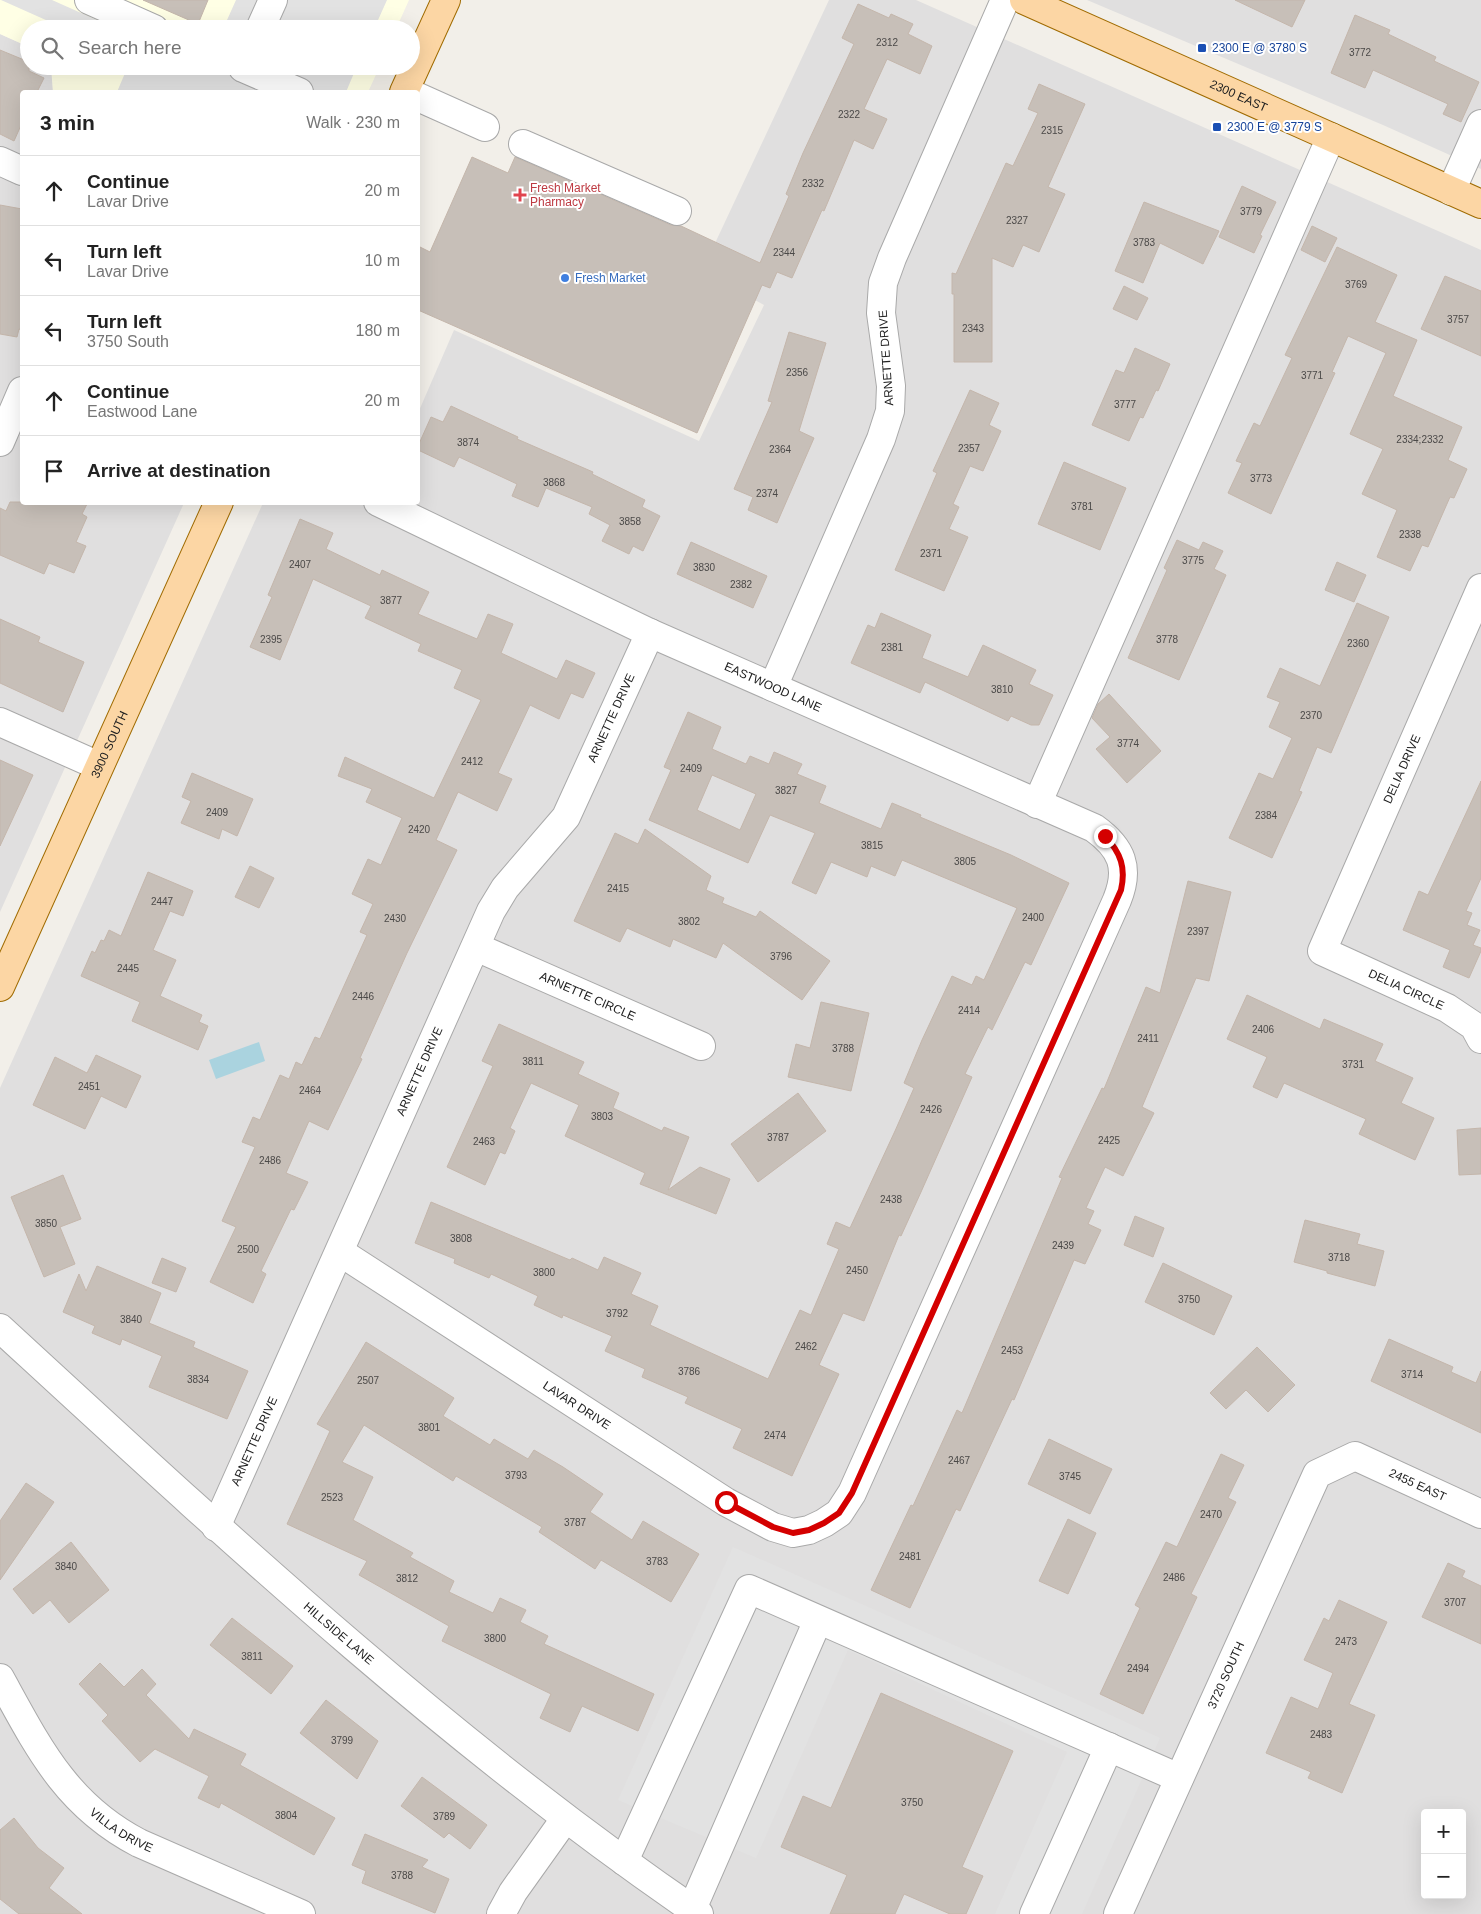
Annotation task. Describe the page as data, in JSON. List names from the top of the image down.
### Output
{
  "streets": {
    "main road": ["2300 EAST", "3900 SOUTH"],
    "street": [
      "ARNETTE DRIVE",
      "EASTWOOD LANE",
      "DELIA DRIVE",
      "DELIA CIRCLE",
      "ARNETTE CIRCLE",
      "LAVAR DRIVE",
      "2455 EAST",
      "HILLSIDE LANE",
      "3720 SOUTH",
      "VILLA DRIVE"
    ]
  },
  "crossings": [
    ["ARNETTE DRIVE", "EASTWOOD LANE"],
    ["ARNETTE DRIVE", "ARNETTE CIRCLE"],
    ["ARNETTE DRIVE", "LAVAR DRIVE"],
    ["ARNETTE DRIVE", "HILLSIDE LANE"],
    ["EASTWOOD LANE", "LAVAR DRIVE"],
    ["DELIA DRIVE", "DELIA CIRCLE"],
    ["2455 EAST", "3720 SOUTH"]
  ],
  "places": {
    "transit": ["2300 E @ 3780 S", "2300 E @ 3779 S"],
    "health": ["Fresh Market Pharmacy"],
    "other": ["Fresh Market"]
  },
  "house_numbers": [
    "2312",
    "3772",
    "2322",
    "2315",
    "2332",
    "3779",
    "2327",
    "3783",
    "2344",
    "3769",
    "3757",
    "2343",
    "2356",
    "3771",
    "3777",
    "2334;2332",
    "3874",
    "2357",
    "2364",
    "3773",
    "3868",
    "2374",
    "3781",
    "3858",
    "2338",
    "2371",
    "3775",
    "2407",
    "3830",
    "2382",
    "3877",
    "2395",
    "3778",
    "2360",
    "2381",
    "3810",
    "2370",
    "3774",
    "2412",
    "2409",
    "3827",
    "2409",
    "2384",
    "2420",
    "3815",
    "3805",
    "2415",
    "2447",
    "2400",
    "2430",
    "3802",
    "2397",
    "3796",
    "2445",
    "2446",
    "2414",
    "2406",
    "2411",
    "3788",
    "3811",
    "3731",
    "2451",
    "2464",
    "2426",
    "3803",
    "3787",
    "2425",
    "2463",
    "2486",
    "2438",
    "3850",
    "3808",
    "2439",
    "2500",
    "3718",
    "2450",
    "3800",
    "3750",
    "3792",
    "3840",
    "2462",
    "2453",
    "3786",
    "3714",
    "3834",
    "2507",
    "3801",
    "2474",
    "2467",
    "3793",
    "3745",
    "2523",
    "2470",
    "3787",
    "2481",
    "3783",
    "3840",
    "2486",
    "3812",
    "3707",
    "3800",
    "2473",
    "3811",
    "2494",
    "2483",
    "3799",
    "3750",
    "3804",
    "3789",
    "3788"
  ],
  "page": {
    "search": "Search here",
    "heading": ["3 min", "Walk · 230 m"],
    "list": [
      ["Continue", "Lavar Drive", "20 m"],
      ["Turn left", "Lavar Drive", "10 m"],
      ["Turn left", "3750 South", "180 m"],
      ["Continue", "Eastwood Lane", "20 m"],
      "Arrive at destination"
    ],
    "map_buttons": ["+", "−"]
  }
}
